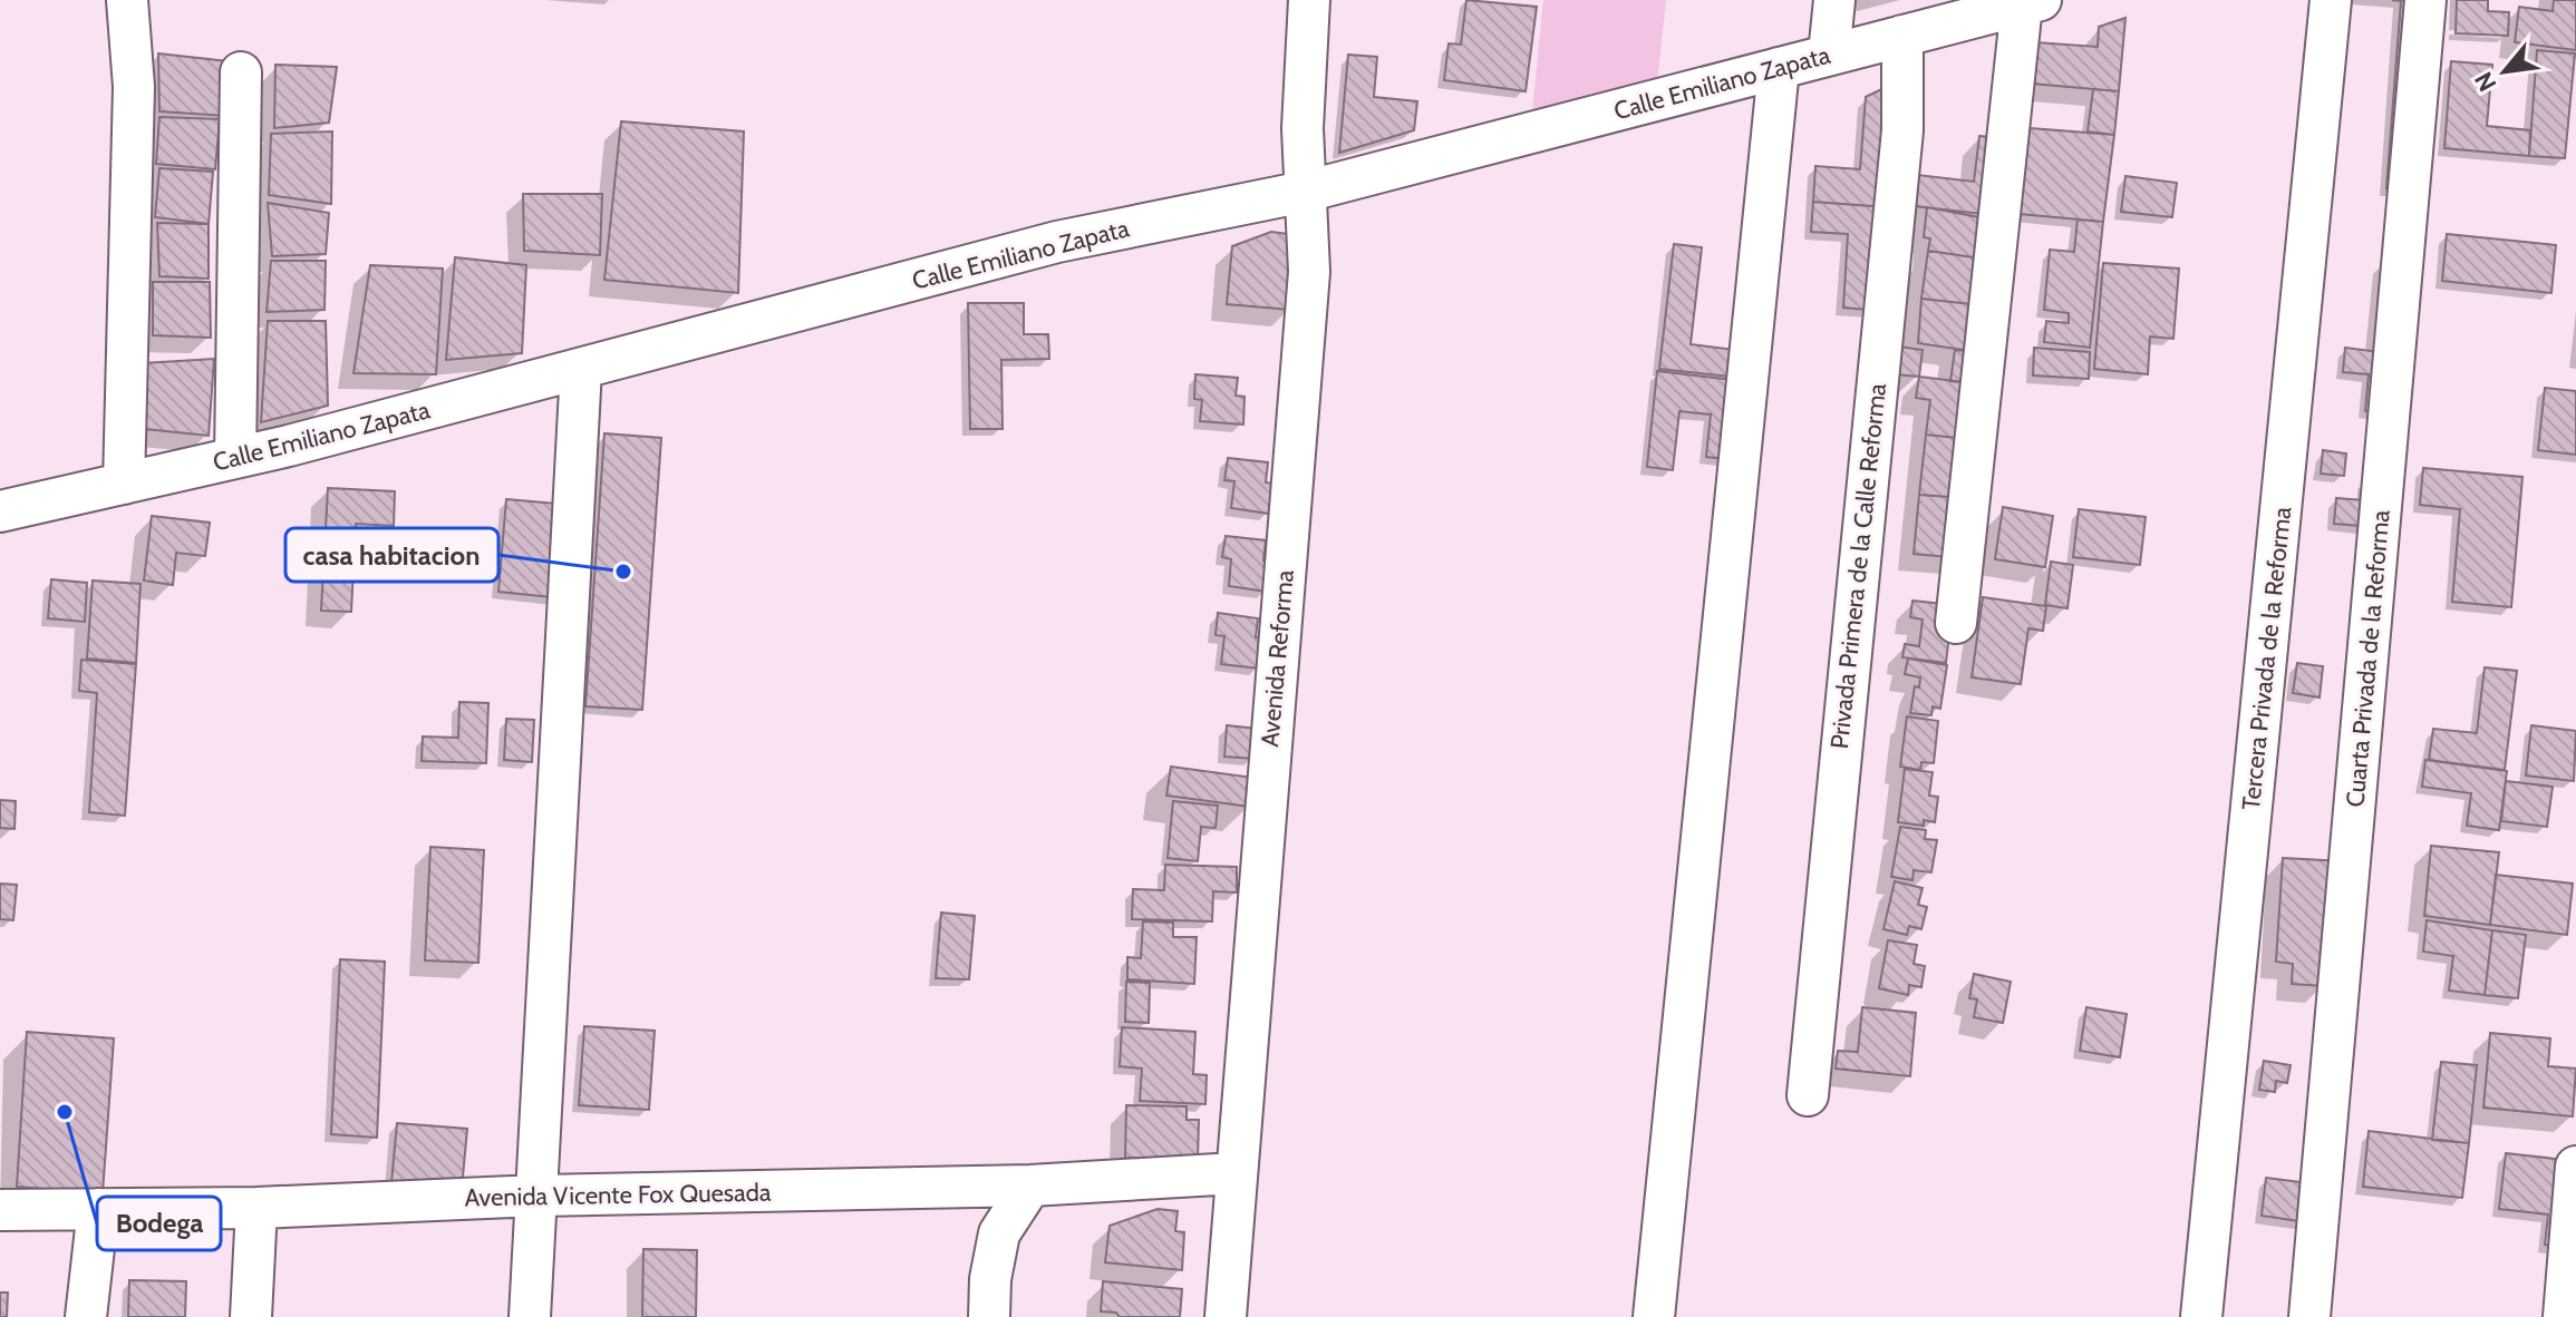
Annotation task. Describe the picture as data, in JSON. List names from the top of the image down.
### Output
{
  "streets": {
    "street": [
      "Calle Emiliano Zapata",
      "Privada Primera de la Calle Reforma",
      "Avenida Reforma",
      "Tercera Privada de la Reforma",
      "Cuarta Privada de la Reforma",
      "Avenida Vicente Fox Quesada"
    ]
  },
  "crossings": [
    ["Calle Emiliano Zapata", "Privada Primera de la Calle Reforma"],
    ["Calle Emiliano Zapata", "Avenida Reforma"],
    ["Avenida Reforma", "Avenida Vicente Fox Quesada"]
  ],
  "places": ["casa habitacion", "Bodega"],
  "north": "bottom left"
}
